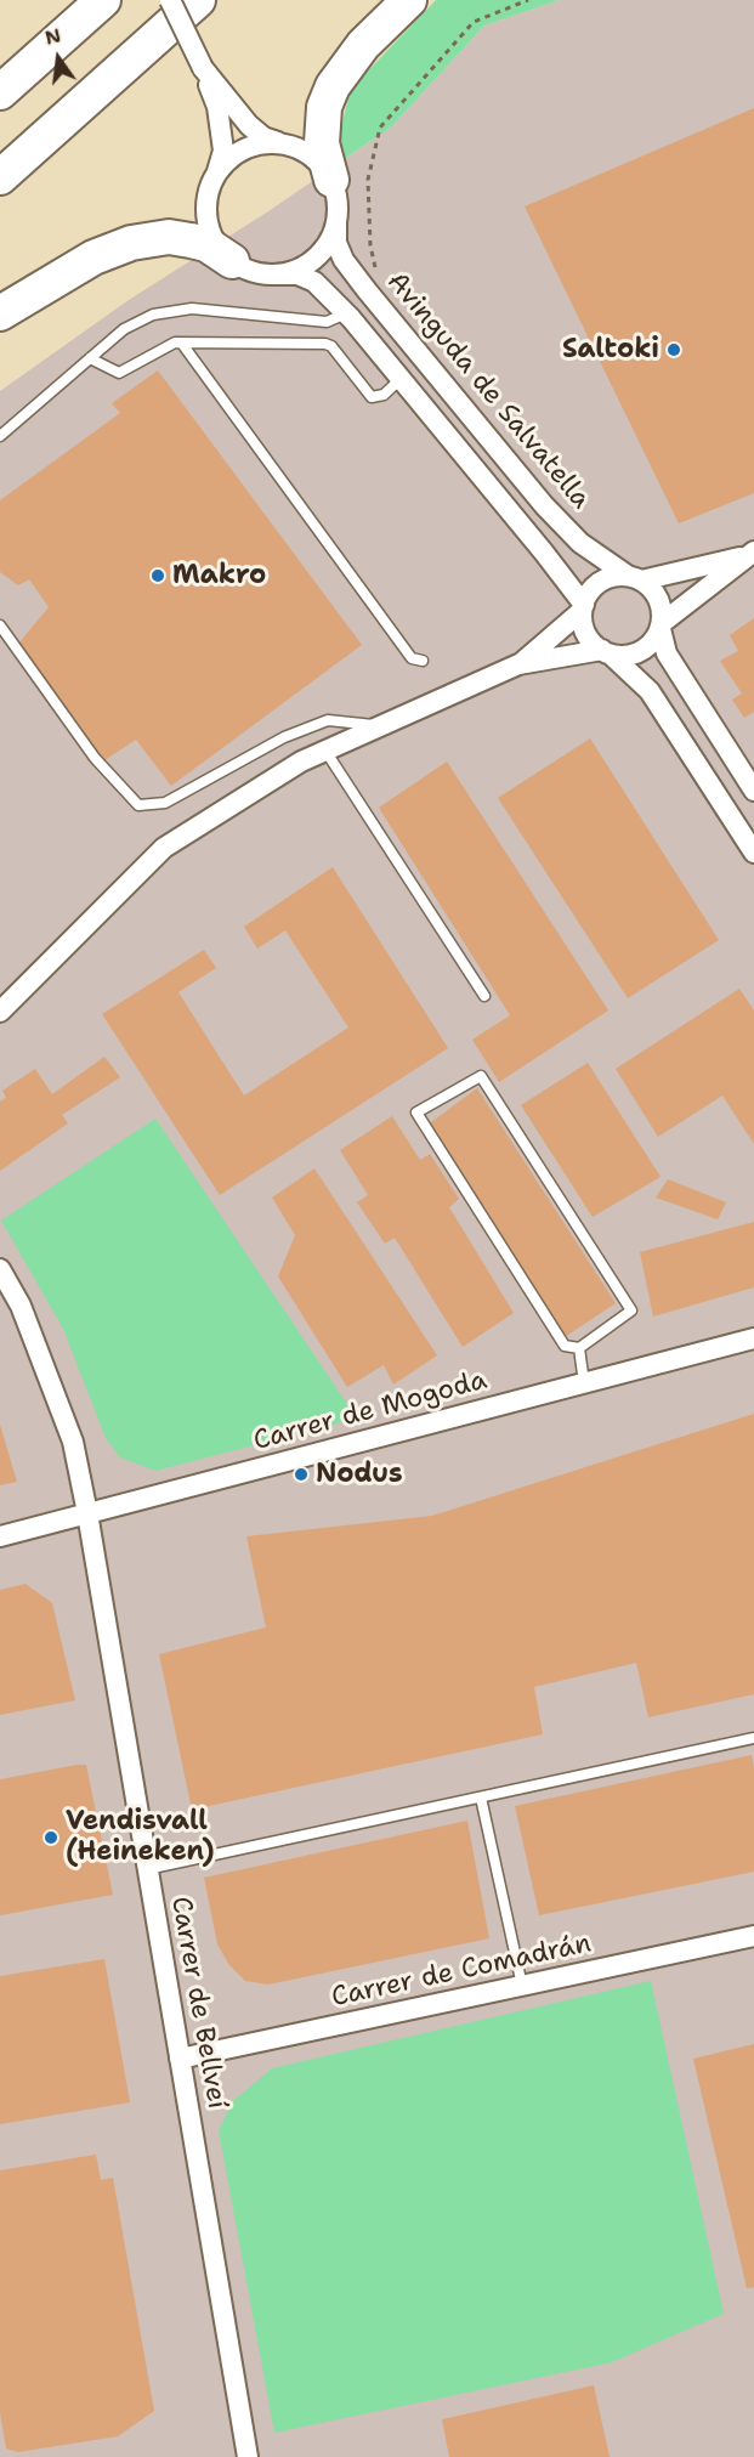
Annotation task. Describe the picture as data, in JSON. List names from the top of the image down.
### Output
{
  "streets": {
    "street": [
      "Avinguda de Salvatella",
      "Carrer de Mogoda",
      "Carrer de Comadrán",
      "Carrer de Bellveí"
    ]
  },
  "crossings": [
    ["Carrer de Mogoda", "Carrer de Bellveí"],
    ["Carrer de Comadrán", "Carrer de Bellveí"]
  ],
  "places": [
    "Saltoki",
    "Makro",
    "Nodus",
    "Vendisvall (Heineken)"
  ],
  "north": "top"
}
